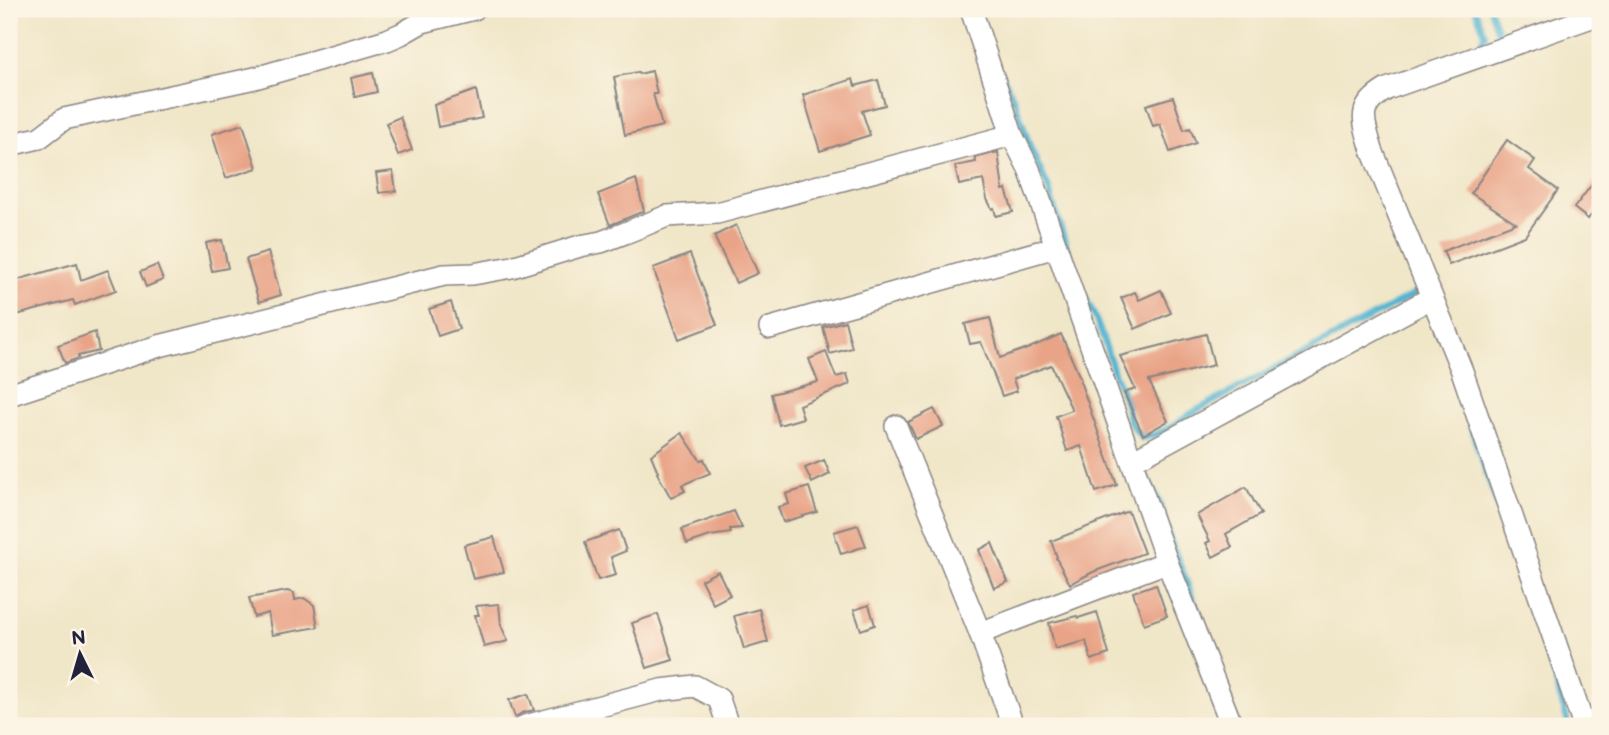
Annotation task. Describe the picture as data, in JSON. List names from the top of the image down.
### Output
{
  "north": "top"
}
